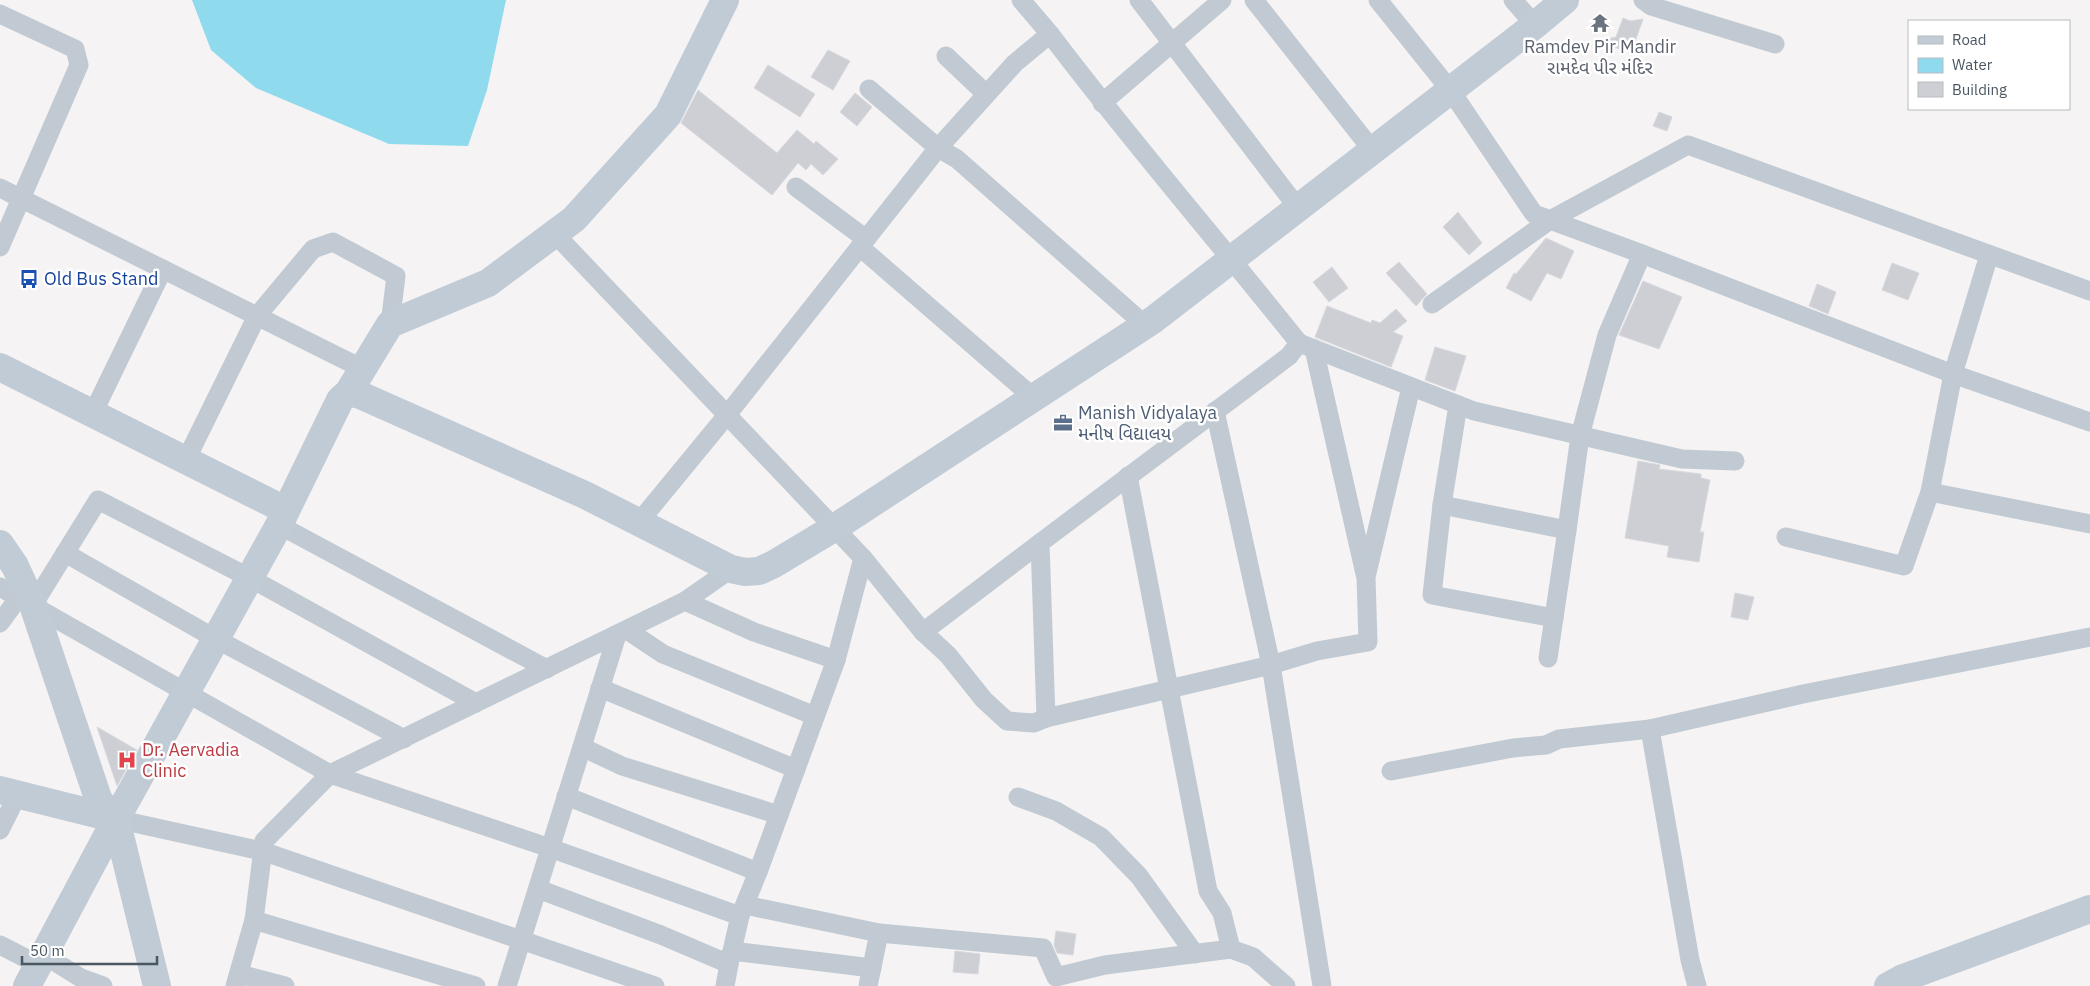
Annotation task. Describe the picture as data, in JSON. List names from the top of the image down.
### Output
{
  "places": {
    "temple": ["Ramdev Pir Mandir રામદેવ પીર મંદિર"],
    "bus stop": ["Old Bus Stand"],
    "office": ["Manish Vidyalaya મનીષ વિદ્યાલય"],
    "hospital": ["Dr. Aervadia Clinic"]
  },
  "legend": ["Road", "Water", "Building"],
  "scale_bar": "50 m"
}
